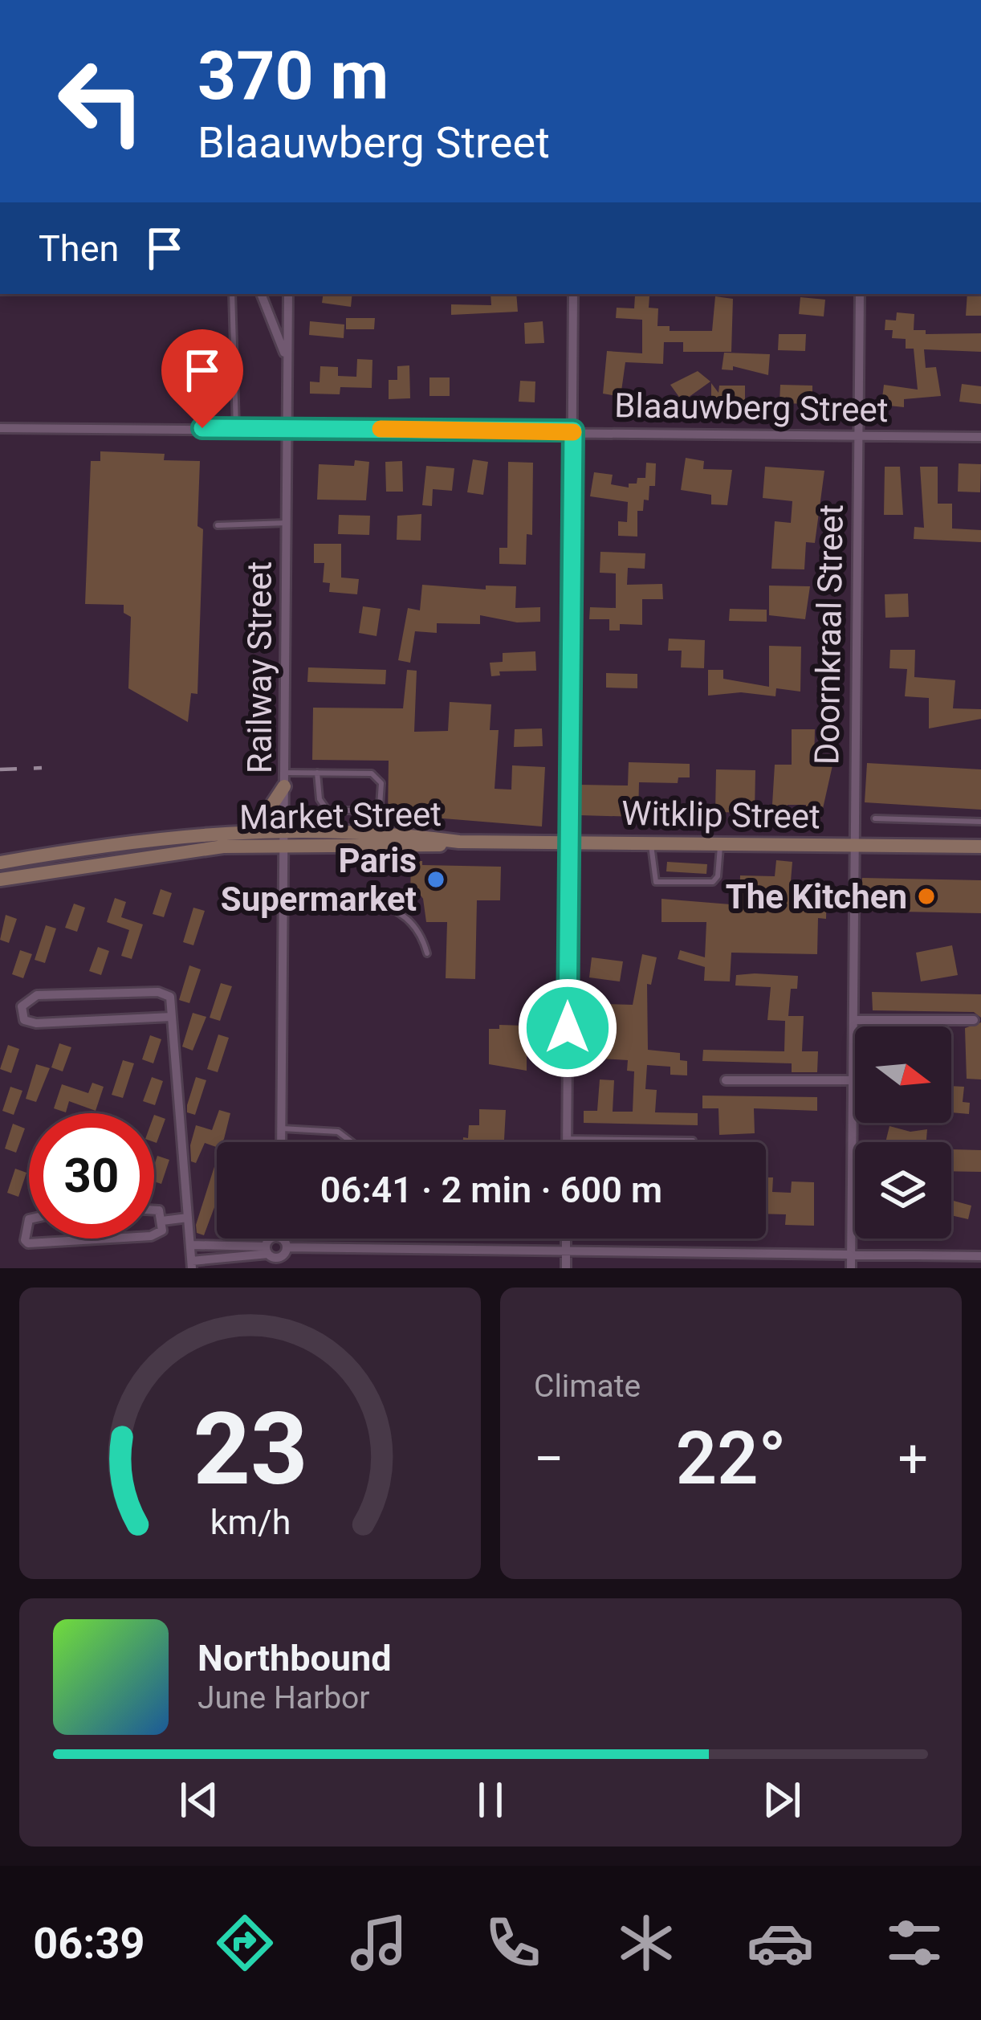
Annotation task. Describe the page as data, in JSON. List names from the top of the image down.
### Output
{
  "streets": {
    "main road": ["Witklip Street", "Market Street"],
    "street": ["Blaauwberg Street", "Doornkraal Street", "Railway Street"]
  },
  "crossings": [
    ["Blaauwberg Street", "Doornkraal Street"],
    ["Blaauwberg Street", "Railway Street"],
    ["Doornkraal Street", "Witklip Street"],
    ["Railway Street", "Market Street"],
    ["Witklip Street", "Market Street"]
  ],
  "places": ["Paris Supermarket", "The Kitchen"],
  "north": "right",
  "page": {
    "turn": ["370 m", "Blaauwberg Street"],
    "then": "Then",
    "limit": "30",
    "trip": "06:41 · 2 min · 600 m",
    "tile": "Climate",
    "heat": ["−", "22°", "+"],
    "song": ["Northbound", "June Harbor"],
    "tabs": "06:39",
    "gauge": ["23", "km/h"]
  }
}
